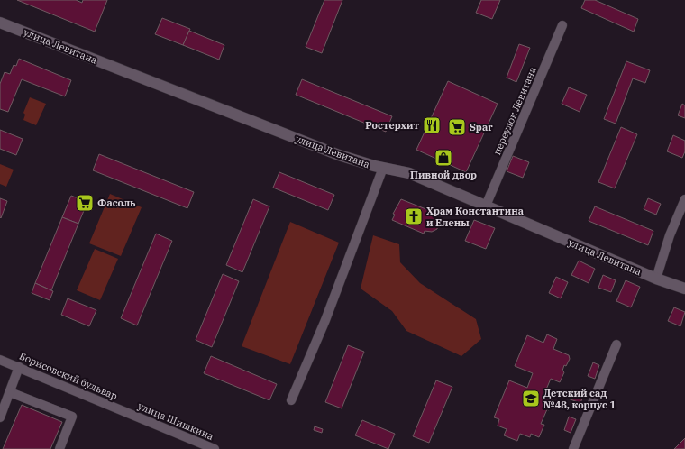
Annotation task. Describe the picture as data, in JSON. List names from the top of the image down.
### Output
{
  "streets": {
    "street": [
      "улица Левитана",
      "переулок Левитана",
      "Борисовский бульвар",
      "улица Шишкина"
    ]
  },
  "crossings": [
    ["улица Левитана", "переулок Левитана"],
    ["Борисовский бульвар", "улица Шишкина"]
  ],
  "places": {
    "restaurant": ["Ростерхит"],
    "supermarket": ["Spar", "Фасоль"],
    "shop": ["Пивной двор"],
    "church": ["Храм Константина и Елены"],
    "school or university": ["Детский сад №48, корпус 1"]
  }
}
